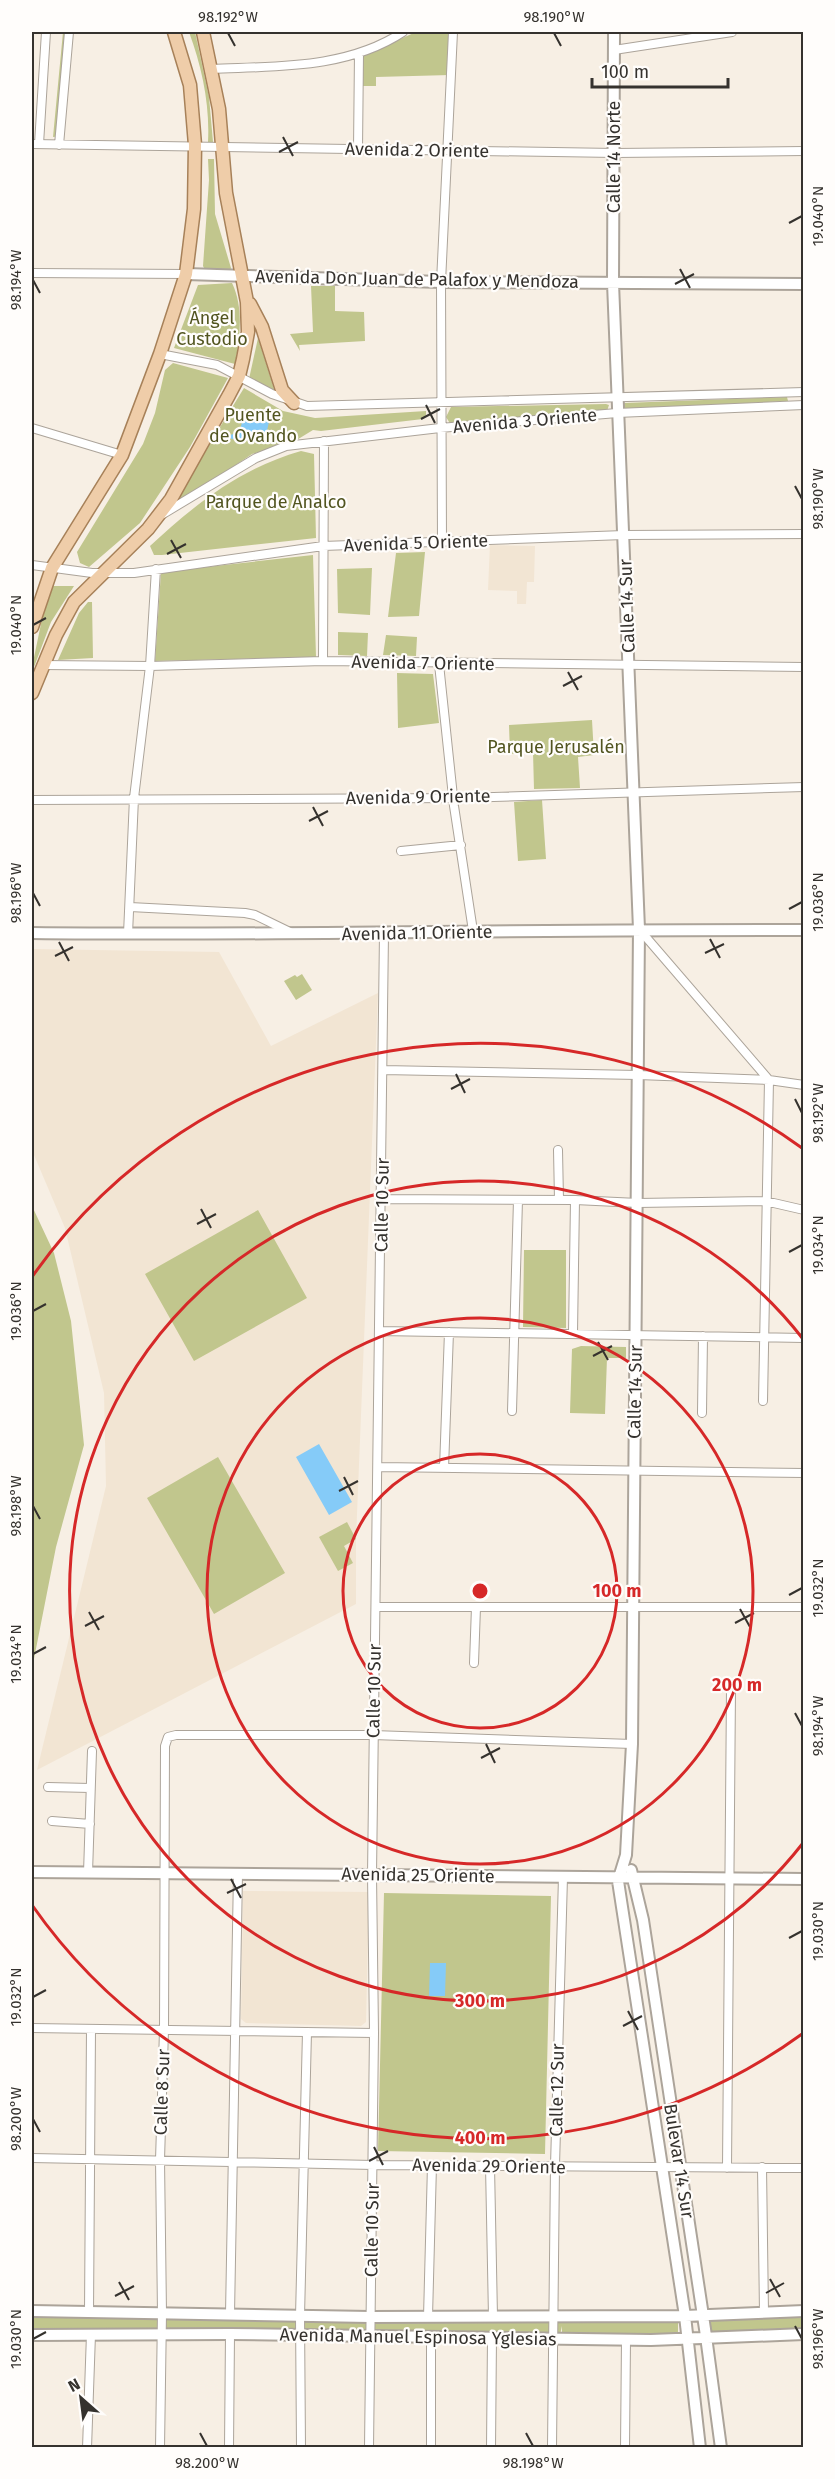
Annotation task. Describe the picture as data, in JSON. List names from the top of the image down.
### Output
{
  "streets": {
    "main road": [
      "Calle 14 Norte",
      "Avenida Don Juan de Palafox y Mendoza",
      "Calle 14 Sur",
      "Avenida 11 Oriente",
      "Avenida 25 Oriente",
      "Bulevar 14 Sur",
      "Avenida Manuel Espinosa Yglesias"
    ],
    "street": [
      "Avenida 2 Oriente",
      "Avenida 3 Oriente",
      "Avenida 5 Oriente",
      "Avenida 7 Oriente",
      "Avenida 9 Oriente",
      "Calle 10 Sur",
      "Calle 12 Sur",
      "Calle 8 Sur",
      "Avenida 29 Oriente"
    ]
  },
  "crossings": [
    ["Avenida 2 Oriente", "Calle 14 Norte"],
    ["Calle 14 Norte", "Avenida Don Juan de Palafox y Mendoza"],
    ["Calle 14 Norte", "Calle 14 Sur"],
    ["Avenida Don Juan de Palafox y Mendoza", "Calle 14 Sur"],
    ["Avenida 3 Oriente", "Calle 14 Sur"],
    ["Avenida 5 Oriente", "Calle 14 Sur"],
    ["Calle 14 Sur", "Avenida 7 Oriente"],
    ["Calle 14 Sur", "Avenida 9 Oriente"],
    ["Calle 14 Sur", "Avenida 11 Oriente"],
    ["Calle 14 Sur", "Avenida 25 Oriente"],
    ["Calle 14 Sur", "Bulevar 14 Sur"],
    ["Avenida 11 Oriente", "Calle 10 Sur"],
    ["Calle 10 Sur", "Avenida 25 Oriente"],
    ["Calle 10 Sur", "Calle 8 Sur"],
    ["Calle 10 Sur", "Avenida 29 Oriente"],
    ["Calle 10 Sur", "Avenida Manuel Espinosa Yglesias"],
    ["Avenida 25 Oriente", "Calle 12 Sur"],
    ["Avenida 25 Oriente", "Calle 8 Sur"],
    ["Avenida 25 Oriente", "Bulevar 14 Sur"],
    ["Calle 12 Sur", "Avenida 29 Oriente"],
    ["Calle 12 Sur", "Avenida Manuel Espinosa Yglesias"],
    ["Calle 8 Sur", "Avenida 29 Oriente"],
    ["Calle 8 Sur", "Avenida Manuel Espinosa Yglesias"],
    ["Bulevar 14 Sur", "Avenida 29 Oriente"],
    ["Bulevar 14 Sur", "Avenida Manuel Espinosa Yglesias"]
  ],
  "parks": [
    "Ángel Custodio",
    "Puente de Ovando",
    "Parque de Analco",
    "Parque Jerusalén"
  ],
  "scale_bar": "100 m",
  "north": "top left",
  "coordinates": [
    "98.192°W",
    "98.190°W",
    "19.040°N",
    "98.194°W",
    "98.196°W",
    "19.036°N",
    "19.034°N",
    "98.198°W",
    "19.032°N",
    "19.030°N",
    "98.200°W"
  ],
  "rings": [
    "100 m",
    "200 m",
    "300 m",
    "400 m"
  ]
}
